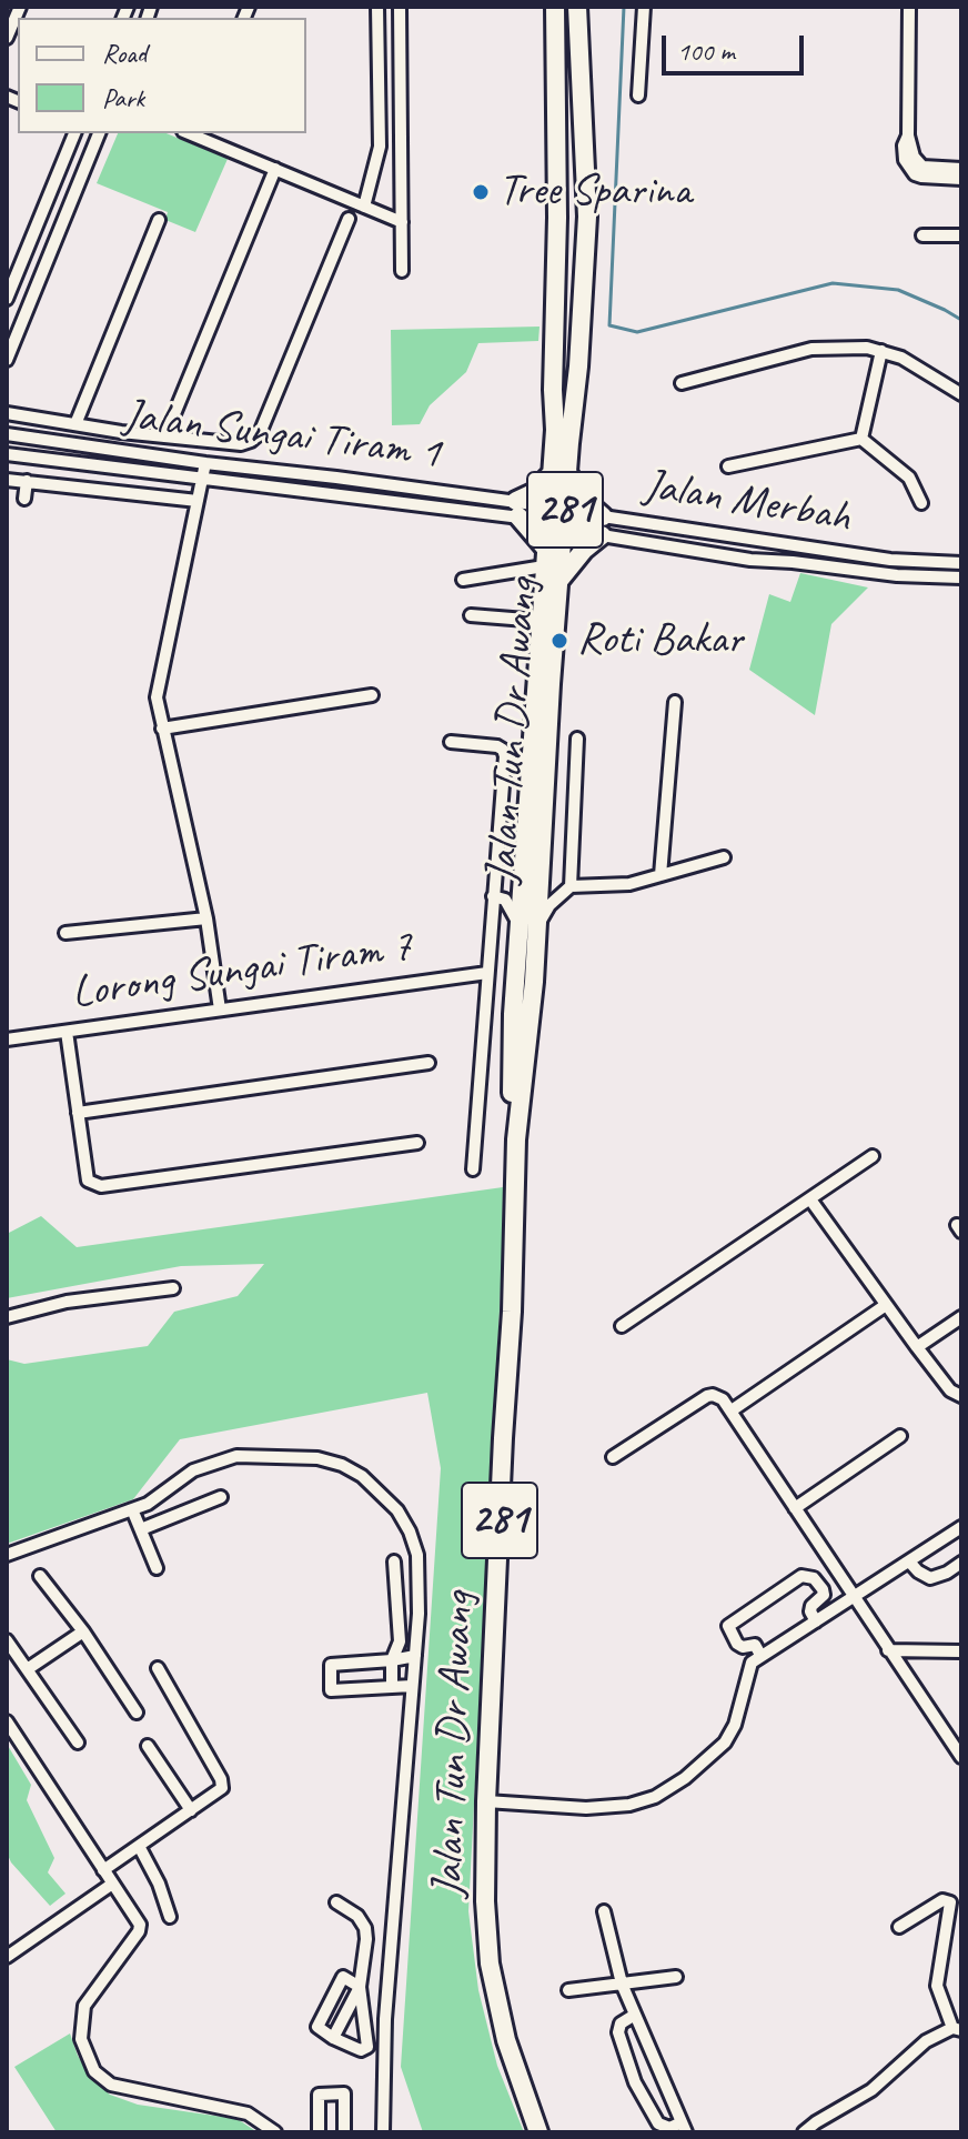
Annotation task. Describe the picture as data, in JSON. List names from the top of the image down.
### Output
{
  "streets": {
    "main road": ["281", "Jalan Tun Dr Awang"],
    "street": ["Jalan Sungai Tiram 1", "Jalan Merbah", "Lorong Sungai Tiram 7"]
  },
  "crossings": [
    ["Jalan Sungai Tiram 1", "Jalan Tun Dr Awang"]
  ],
  "places": ["Tree Sparina", "Roti Bakar"],
  "legend": ["Road", "Park"],
  "scale_bar": "100 m"
}
